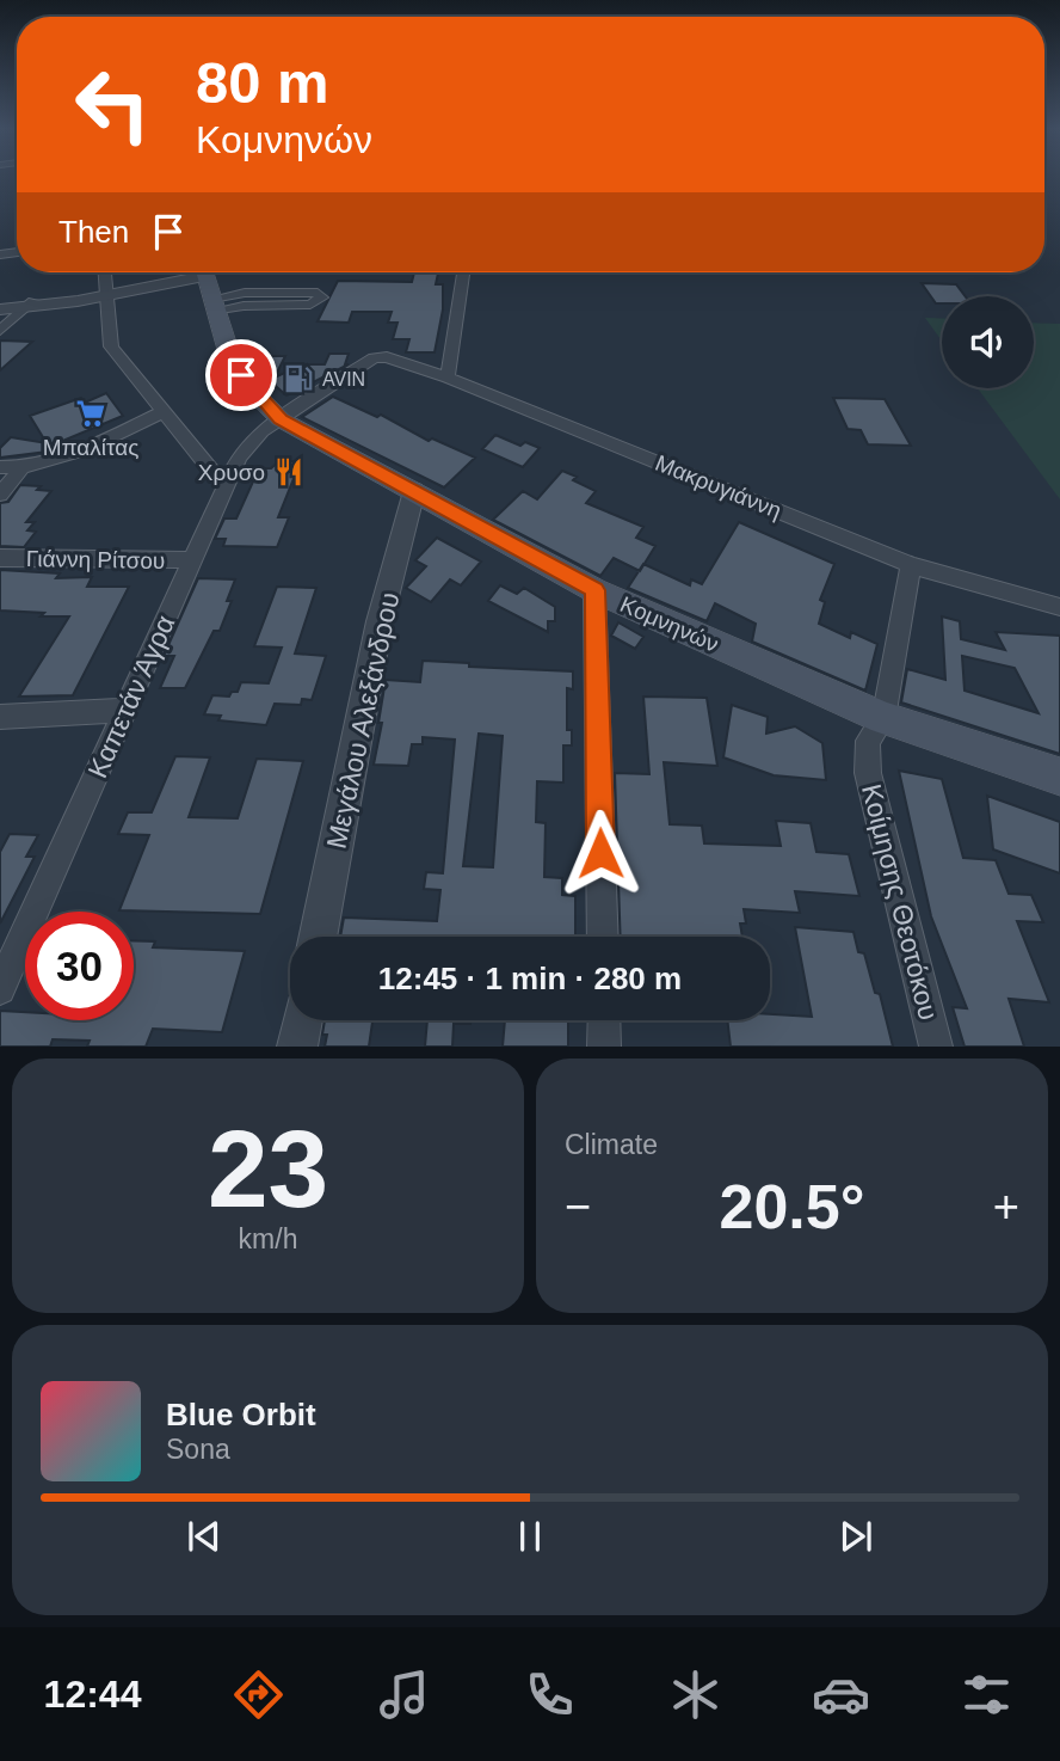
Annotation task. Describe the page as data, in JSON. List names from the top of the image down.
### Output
{
  "streets": {
    "main road": ["Κομνηνών"],
    "street": [
      "Μακρυγιάννη",
      "Γιάννη Ρίτσου",
      "Καπετάν Άγρα",
      "Μεγάλου Αλεξάνδρου",
      "Κοίμησης Θεοτόκου"
    ]
  },
  "crossings": [
    ["Μακρυγιάννη", "Καπετάν Άγρα"],
    ["Μακρυγιάννη", "Κοίμησης Θεοτόκου"],
    ["Γιάννη Ρίτσου", "Καπετάν Άγρα"],
    ["Κομνηνών", "Καπετάν Άγρα"],
    ["Κομνηνών", "Μεγάλου Αλεξάνδρου"],
    ["Κομνηνών", "Κοίμησης Θεοτόκου"]
  ],
  "places": {
    "fuel station": ["AVIN"],
    "supermarket": ["Μπαλίτας"],
    "restaurant": ["Χρυσο"]
  },
  "page": {
    "turn": ["80 m", "Κομνηνών"],
    "then": "Then",
    "limit": "30",
    "trip": "12:45 · 1 min · 280 m",
    "tile": [
      ["23", "km/h"],
      "Climate"
    ],
    "heat": ["−", "20.5°", "+"],
    "song": ["Blue Orbit", "Sona"],
    "tabs": "12:44"
  }
}
